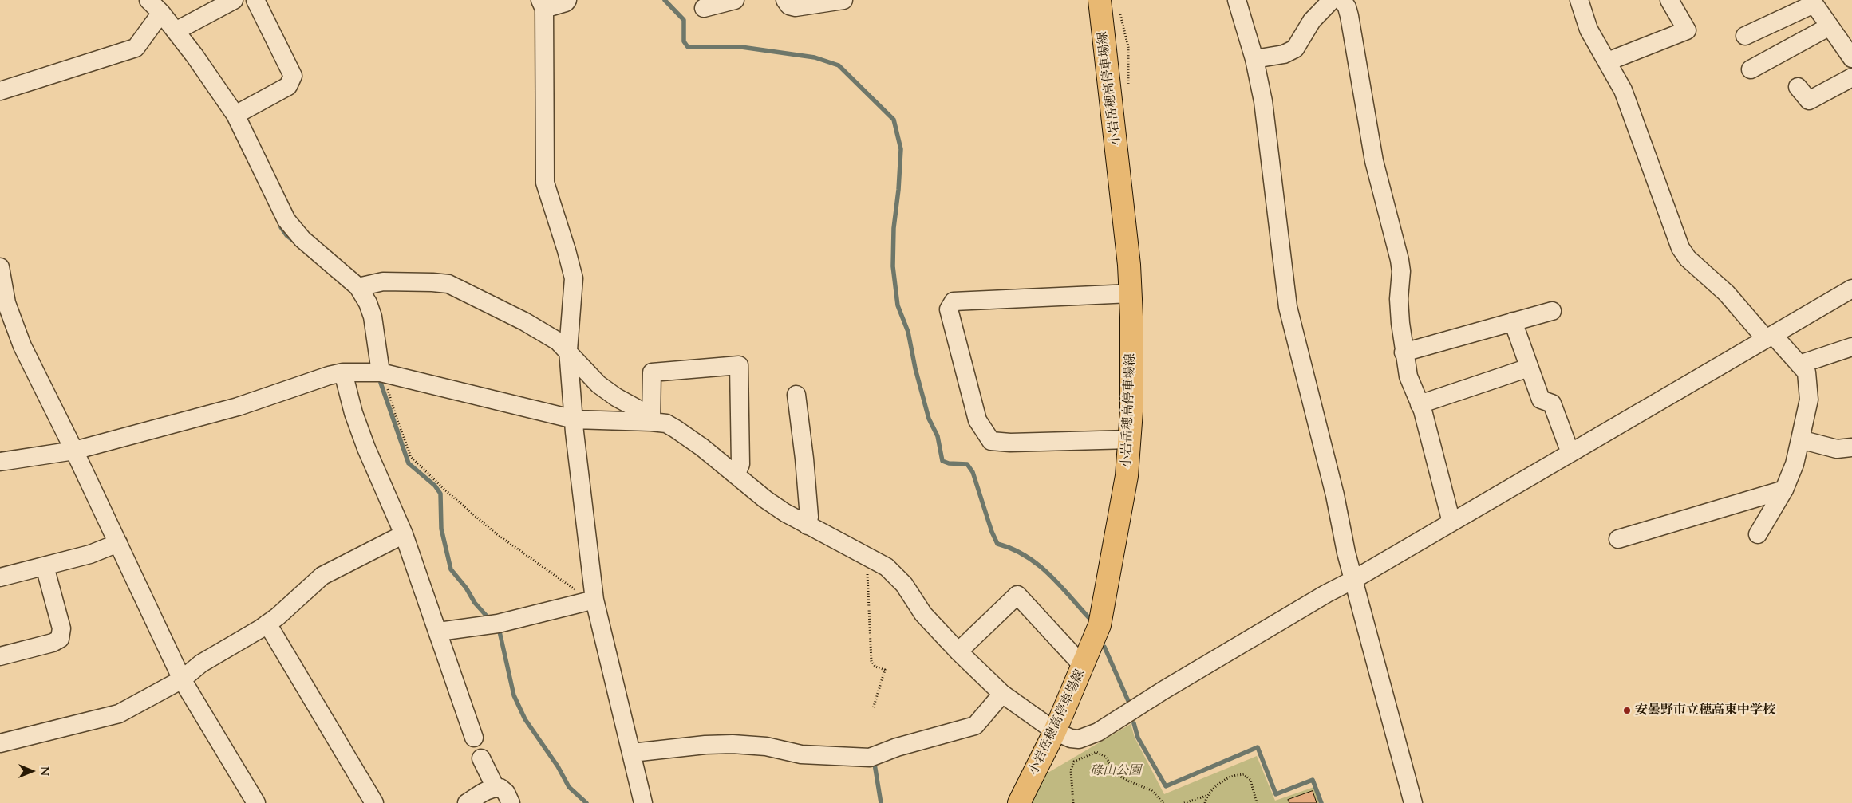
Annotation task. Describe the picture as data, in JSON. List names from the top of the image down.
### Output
{
  "streets": {
    "main road": ["小岩岳穂高停車場線"]
  },
  "parks": ["碌山公園"],
  "places": ["安曇野市立穂高東中学校"],
  "north": "right"
}
